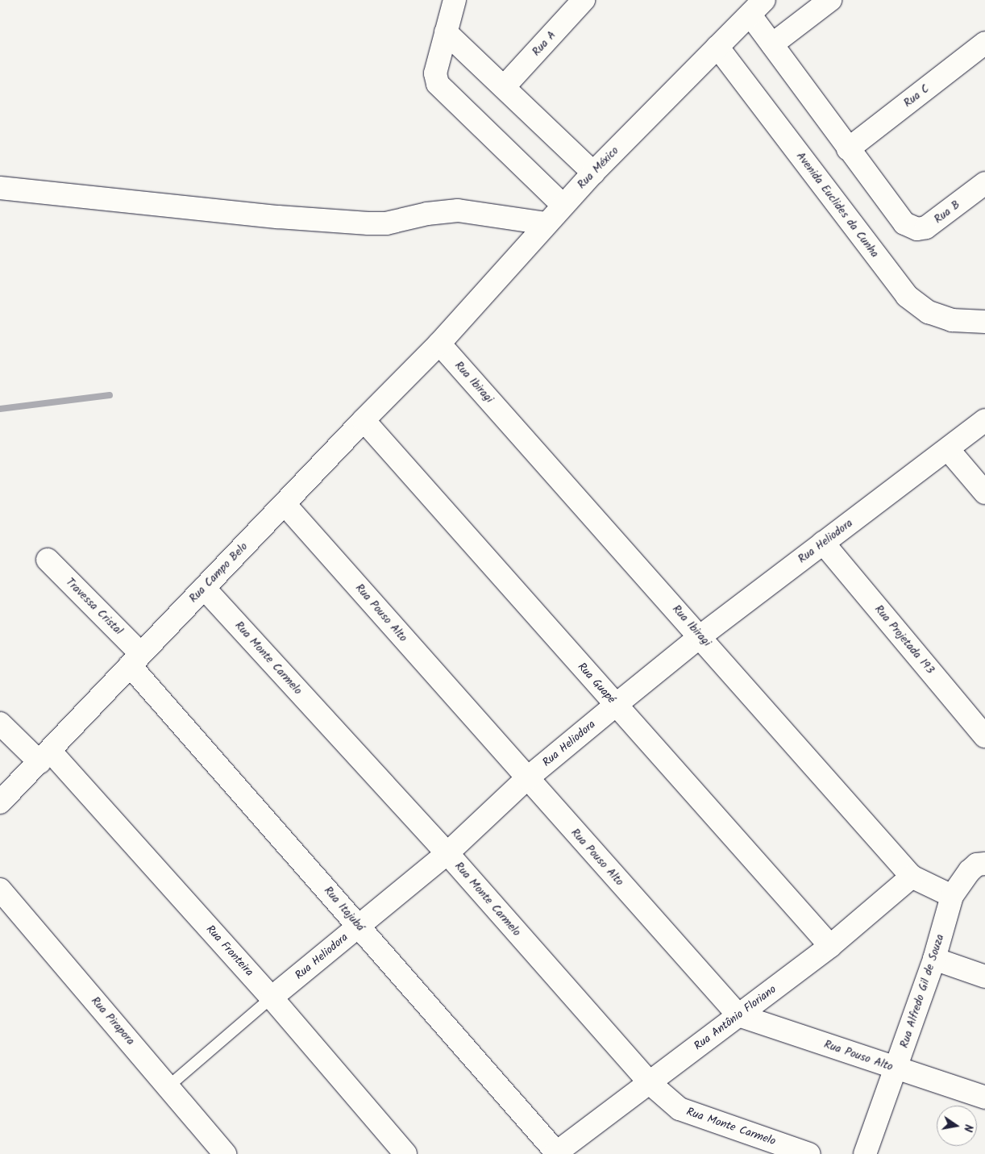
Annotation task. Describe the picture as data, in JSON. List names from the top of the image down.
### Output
{
  "streets": {
    "street": [
      "Rua A",
      "Rua C",
      "Rua México",
      "Avenida Euclides da Cunha",
      "Rua B",
      "Rua Ibiragi",
      "Rua Heliodora",
      "Rua Campo Belo",
      "Travessa Cristal",
      "Rua Pouso Alto",
      "Rua Projetada 193",
      "Rua Monte Carmelo",
      "Rua Guapé",
      "Rua Itajubá",
      "Rua Fronteira",
      "Rua Alfredo Gil de Souza",
      "Rua Antônio Floriano",
      "Rua Pirapora"
    ]
  },
  "crossings": [
    ["Rua C", "Rua B"],
    ["Rua México", "Avenida Euclides da Cunha"],
    ["Rua México", "Rua Ibiragi"],
    ["Rua México", "Rua Campo Belo"],
    ["Rua Ibiragi", "Rua Heliodora"],
    ["Rua Ibiragi", "Rua Campo Belo"],
    ["Rua Ibiragi", "Rua Alfredo Gil de Souza"],
    ["Rua Ibiragi", "Rua Antônio Floriano"],
    ["Rua Heliodora", "Rua Pouso Alto"],
    ["Rua Heliodora", "Rua Projetada 193"],
    ["Rua Heliodora", "Rua Monte Carmelo"],
    ["Rua Heliodora", "Rua Guapé"],
    ["Rua Heliodora", "Rua Itajubá"],
    ["Rua Heliodora", "Rua Fronteira"],
    ["Rua Heliodora", "Rua Pirapora"],
    ["Rua Campo Belo", "Travessa Cristal"],
    ["Rua Campo Belo", "Rua Pouso Alto"],
    ["Rua Campo Belo", "Rua Monte Carmelo"],
    ["Rua Campo Belo", "Rua Guapé"],
    ["Rua Campo Belo", "Rua Itajubá"],
    ["Rua Campo Belo", "Rua Fronteira"],
    ["Travessa Cristal", "Rua Itajubá"],
    ["Rua Pouso Alto", "Rua Alfredo Gil de Souza"],
    ["Rua Pouso Alto", "Rua Antônio Floriano"],
    ["Rua Monte Carmelo", "Rua Antônio Floriano"],
    ["Rua Guapé", "Rua Antônio Floriano"],
    ["Rua Itajubá", "Rua Antônio Floriano"]
  ],
  "north": "right"
}
